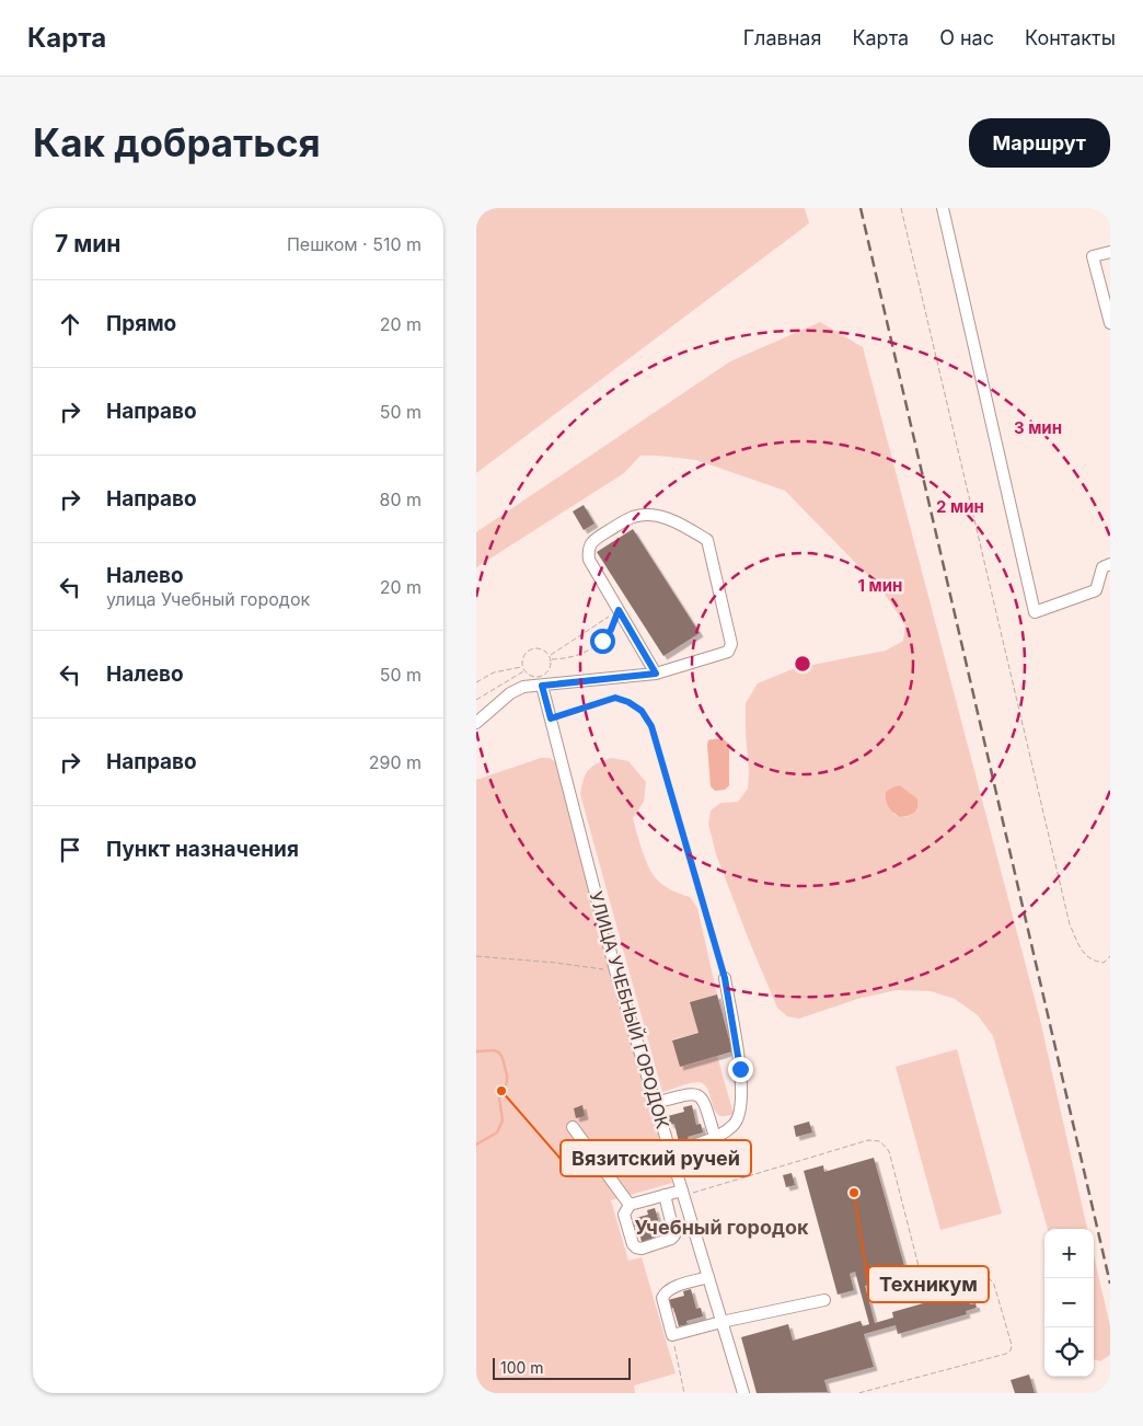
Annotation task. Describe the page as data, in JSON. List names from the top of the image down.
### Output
{
  "streets": {
    "lane": ["УЛИЦА УЧЕБНЫЙ ГОРОДОК"]
  },
  "districts": ["Учебный городок"],
  "places": ["Вязитский ручей", "Техникум"],
  "scale_bar": "100 m",
  "page": {
    "header": "Карта",
    "nav": [
      "Главная",
      "Карта",
      "О нас",
      "Контакты"
    ],
    "buttons": "Маршрут",
    "title": "Как добраться",
    "heading": ["7 мин", "Пешком · 510 m"],
    "list": [
      ["Прямо", "20 m"],
      ["Направо", "50 m"],
      ["Направо", "80 m"],
      ["Налево", "улица Учебный городок", "20 m"],
      ["Налево", "50 m"],
      ["Направо", "290 m"],
      "Пункт назначения"
    ],
    "map_buttons": ["+", "−"],
    "scale": "100 m"
  },
  "rings": ["3 мин", "2 мин", "1 мин"]
}
